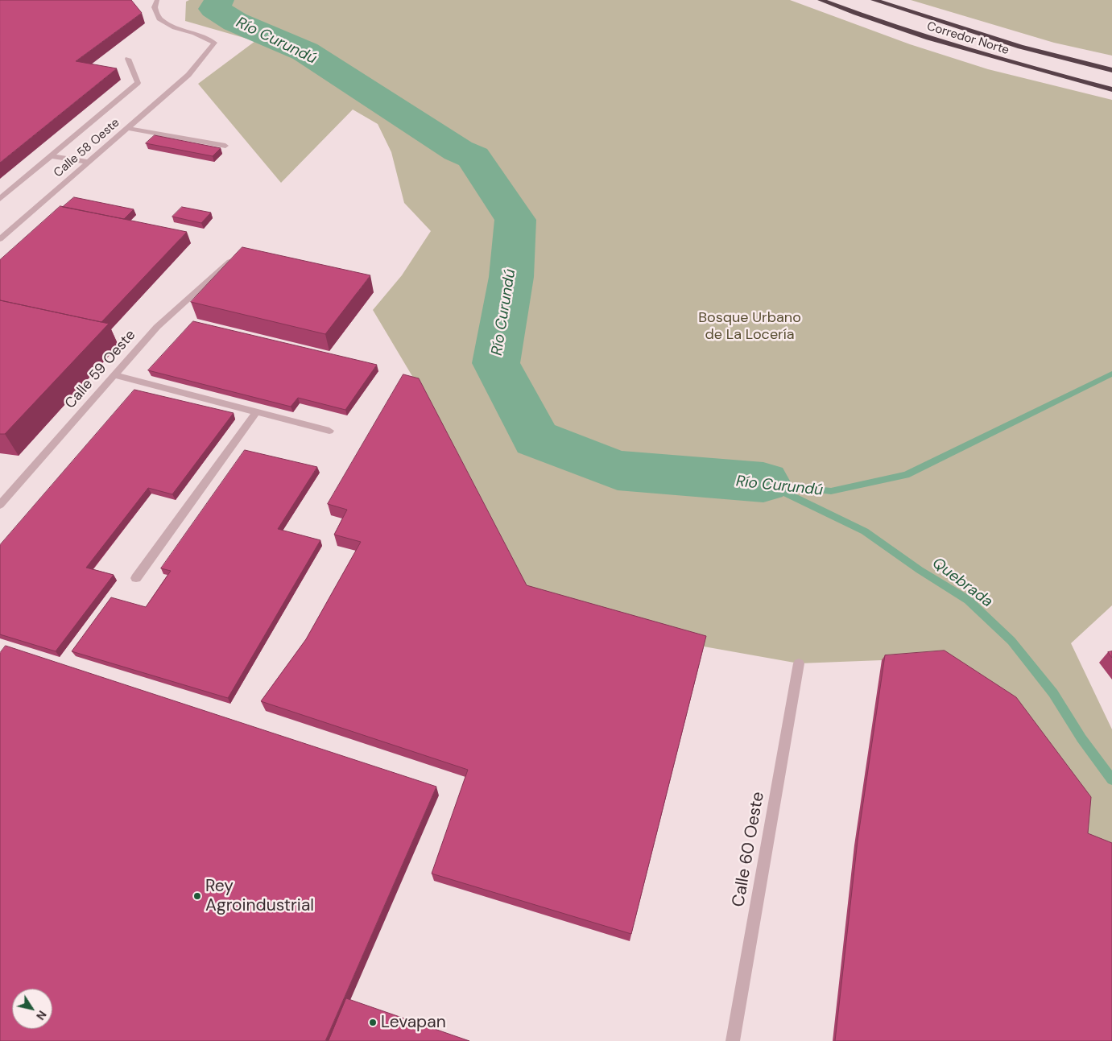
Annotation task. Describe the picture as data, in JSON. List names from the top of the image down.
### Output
{
  "streets": {
    "highway": ["Corredor Norte"],
    "street": ["Calle 58 Oeste", "Calle 59 Oeste", "Calle 60 Oeste"]
  },
  "water": ["Río Curundú", "Quebrada"],
  "parks": ["Bosque Urbano de La Locería"],
  "places": ["Rey Agroindustrial", "Levapan"],
  "north": "bottom right"
}
